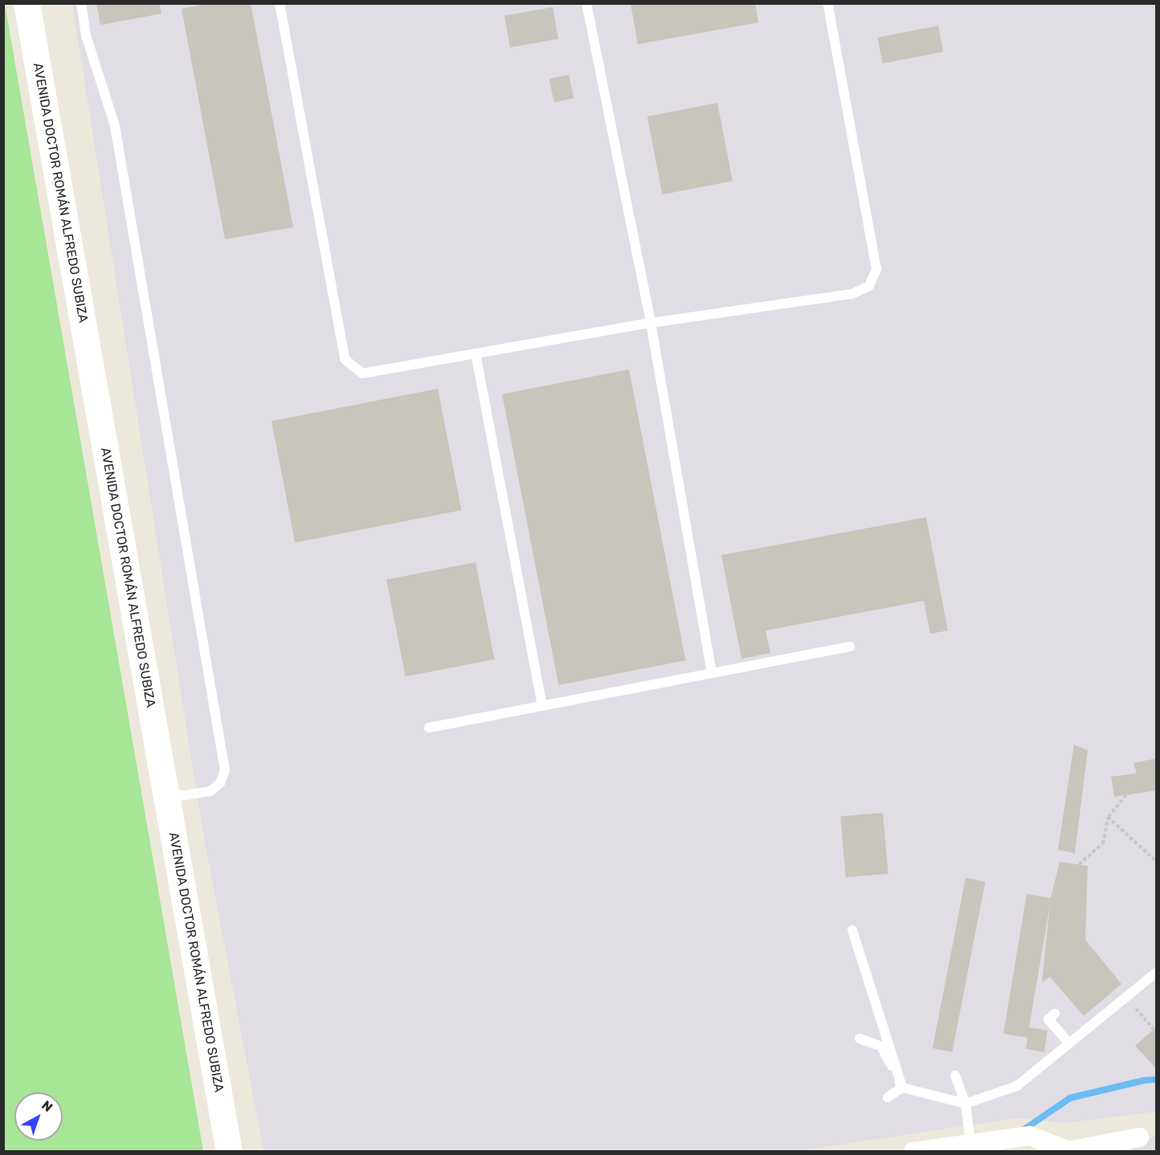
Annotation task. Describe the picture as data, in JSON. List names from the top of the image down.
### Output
{
  "streets": {
    "main road": ["AVENIDA DOCTOR ROMÁN ALFREDO SUBIZA"]
  },
  "north": "top right"
}
